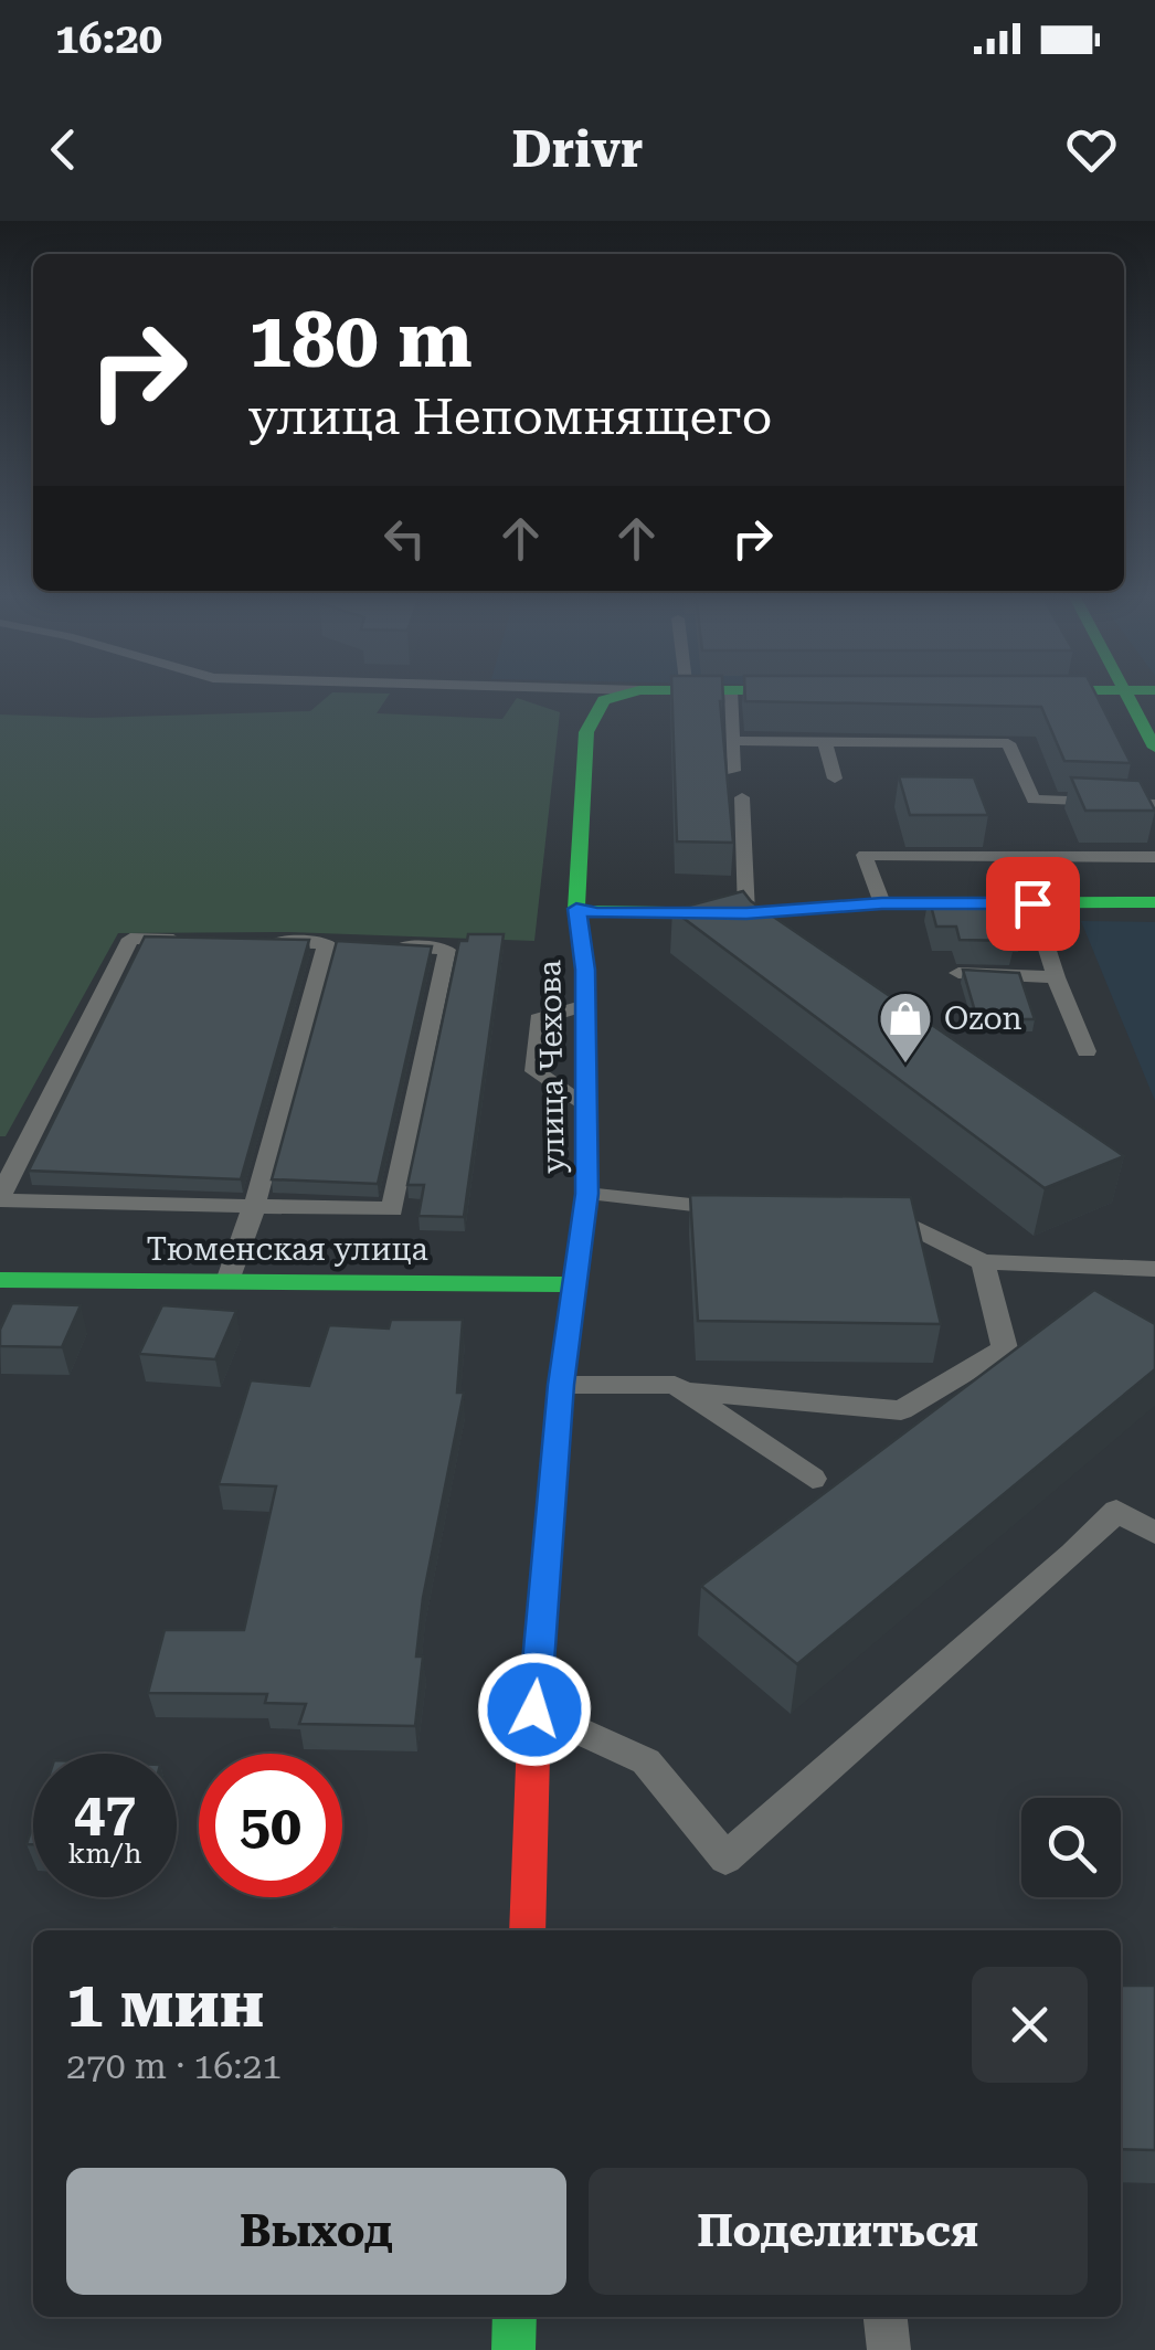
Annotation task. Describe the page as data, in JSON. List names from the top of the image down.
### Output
{
  "streets": {
    "main road": ["улица Чехова", "Тюменская улица"]
  },
  "crossings": [
    ["улица Чехова", "Тюменская улица"]
  ],
  "places": {
    "shop": ["Ozon"]
  },
  "page": {
    "status": "16:20",
    "header": "Drivr",
    "turn": ["180 m", "улица Непомнящего"],
    "speed": "47 km/h",
    "limit": "50",
    "heading": ["1 мин", "270 m · 16:21"],
    "buttons": ["Выход", "Поделиться"]
  }
}
